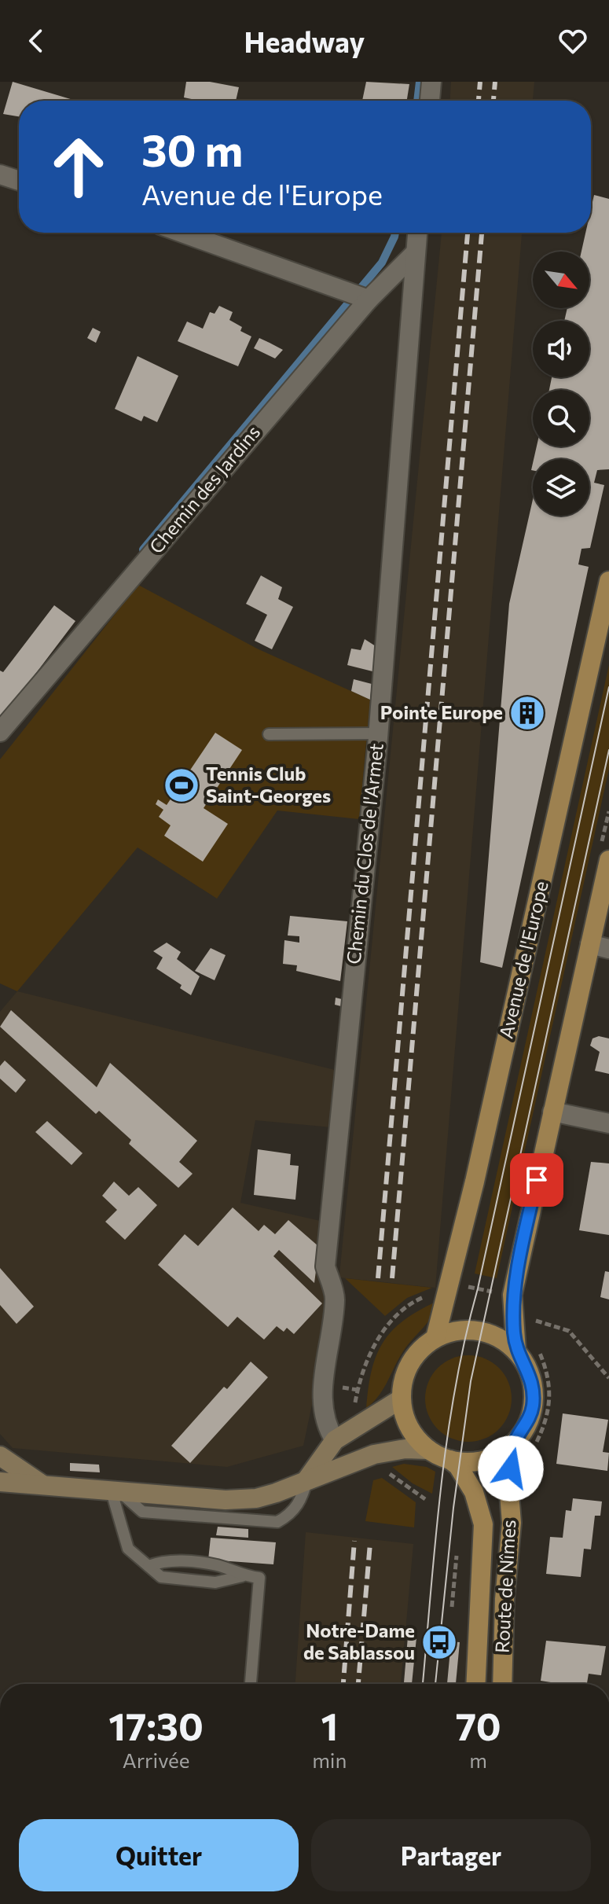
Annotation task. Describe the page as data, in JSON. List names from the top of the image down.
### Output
{
  "streets": {
    "main road": ["Avenue de l'Europe", "Route de Nîmes"],
    "street": ["Chemin des Jardins", "Chemin du Clos de l'Armet"]
  },
  "crossings": [
    ["Chemin des Jardins", "Chemin du Clos de l'Armet"],
    ["Avenue de l'Europe", "Route de Nîmes"]
  ],
  "places": {
    "building": ["Pointe Europe"],
    "sports": ["Tennis Club Saint-Georges"],
    "bus stop": ["Notre-Dame de Sablassou"]
  },
  "north": "bottom right",
  "page": {
    "header": "Headway",
    "turn": ["30 m", "Avenue de l'Europe"],
    "eta": [
      "17:30",
      "Arrivée",
      "1",
      "min",
      "70",
      "m"
    ],
    "buttons": ["Quitter", "Partager"]
  }
}
